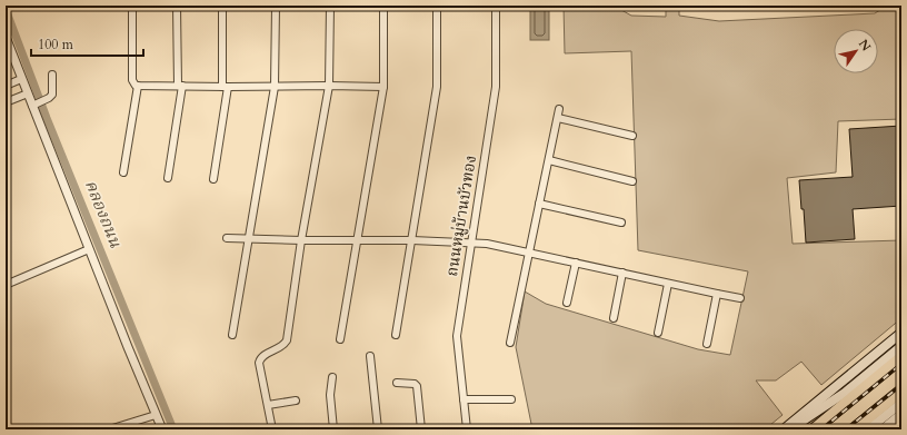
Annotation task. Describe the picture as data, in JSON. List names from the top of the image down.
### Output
{
  "streets": {
    "street": ["ถนนหมู่บ้านบัวทอง"]
  },
  "water": ["คลองถนน"],
  "scale_bar": "100 m",
  "north": "top right"
}
